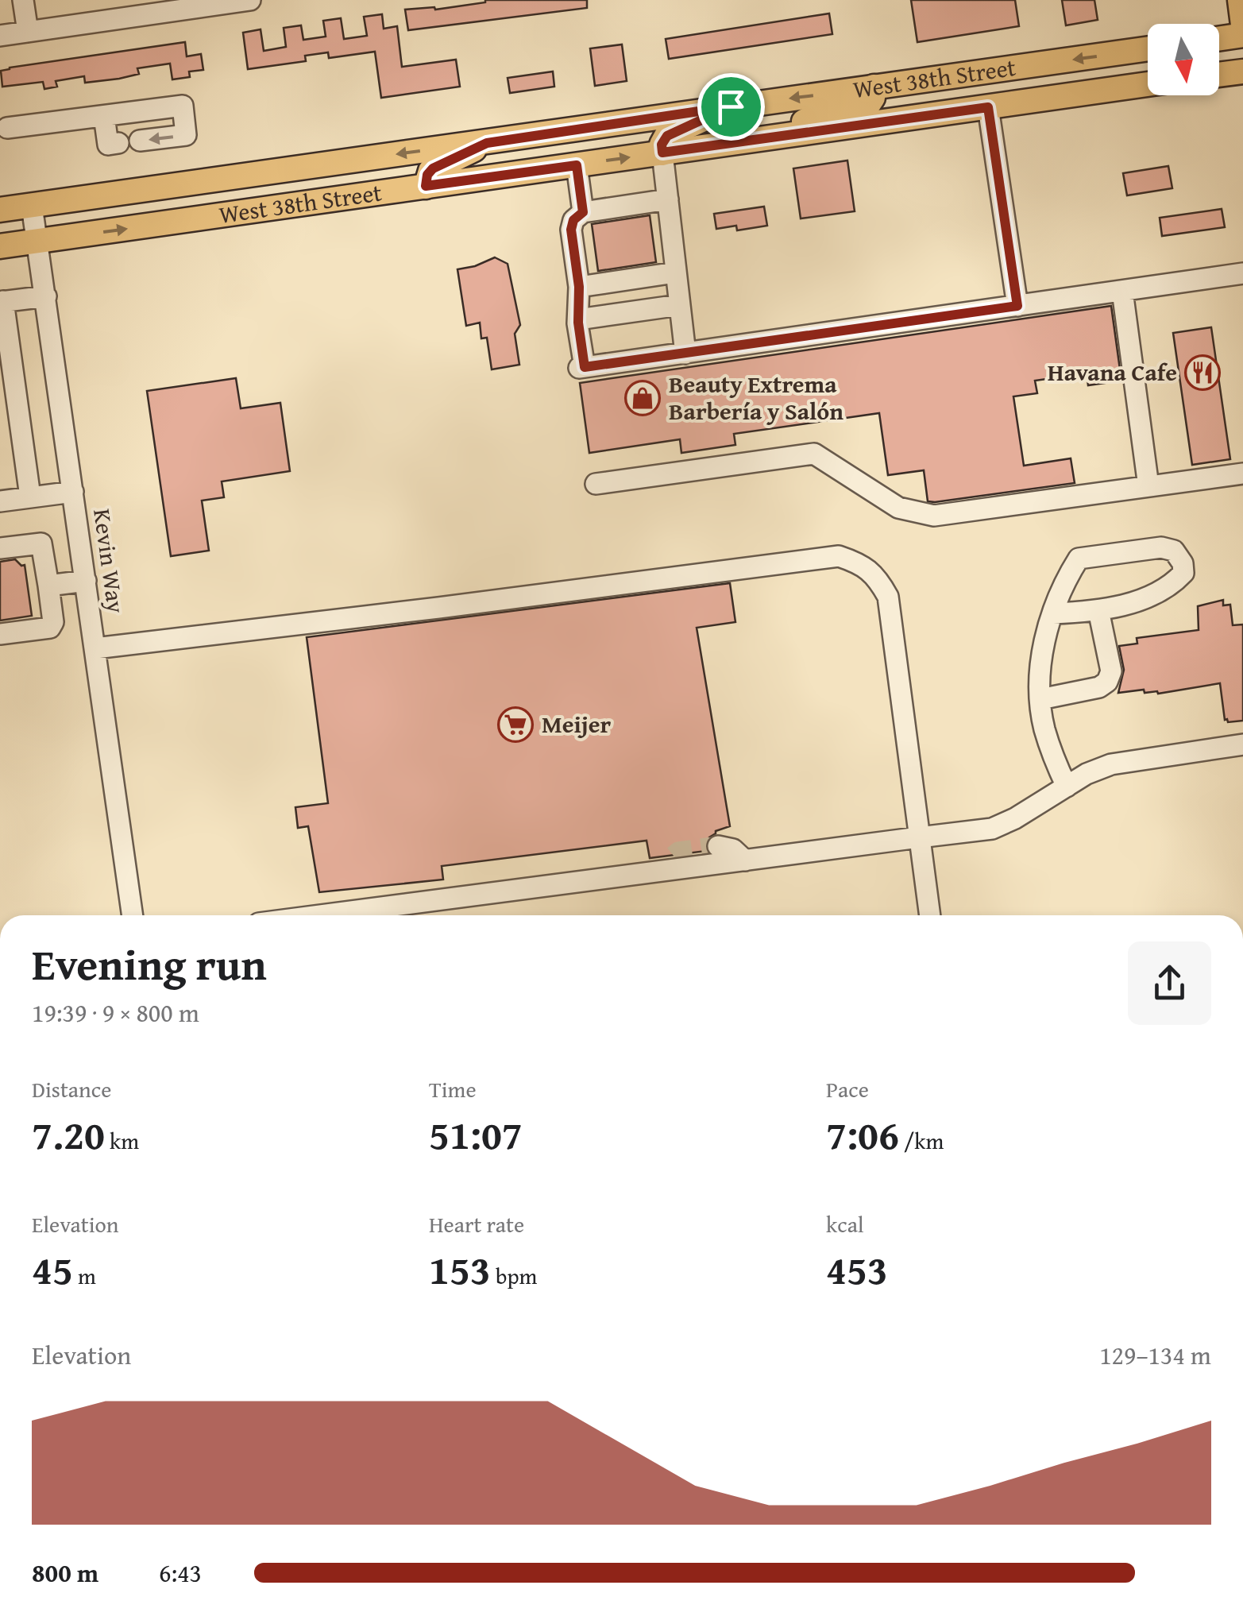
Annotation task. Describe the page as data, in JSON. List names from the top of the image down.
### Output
{
  "streets": {
    "main road": ["West 38th Street"],
    "street": ["Kevin Way"]
  },
  "crossings": [
    ["West 38th Street", "Kevin Way"]
  ],
  "places": {
    "restaurant": ["Havana Cafe"],
    "shop": ["Beauty Extrema Barbería y Salón"],
    "supermarket": ["Meijer"]
  },
  "north": "bottom",
  "page": {
    "heading": ["Evening run", "19:39 · 9 × 800 m"],
    "stats": [
      ["Distance", "7.20 km"],
      ["Time", "51:07"],
      ["Pace", "7:06 /km"],
      ["Elevation", "45 m"],
      ["Heart rate", "153 bpm"],
      ["kcal", "453"]
    ],
    "chart": ["Elevation", "129–134 m"],
    "list": [
      {
        "name": "800 m",
        "note": "6:43"
      }
    ]
  }
}
